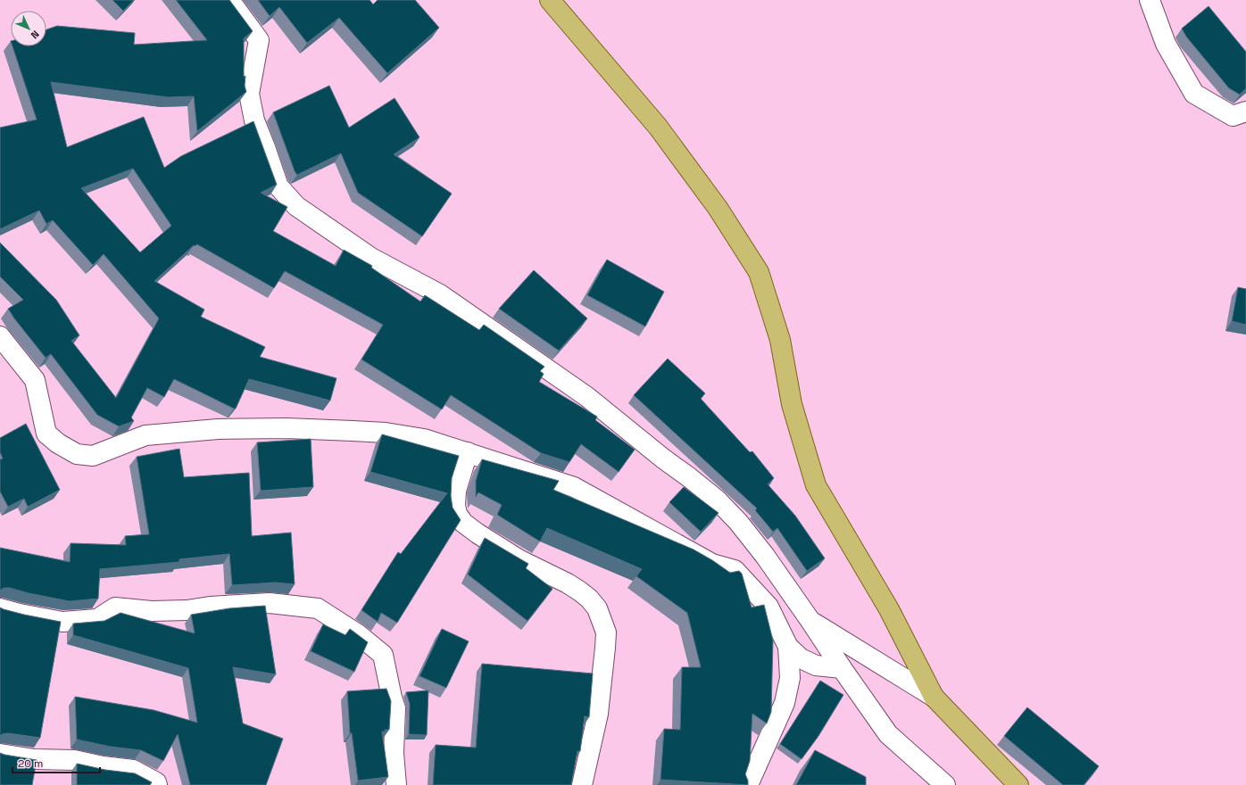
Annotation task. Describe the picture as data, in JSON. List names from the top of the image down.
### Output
{
  "scale_bar": "20 m",
  "north": "bottom right"
}
